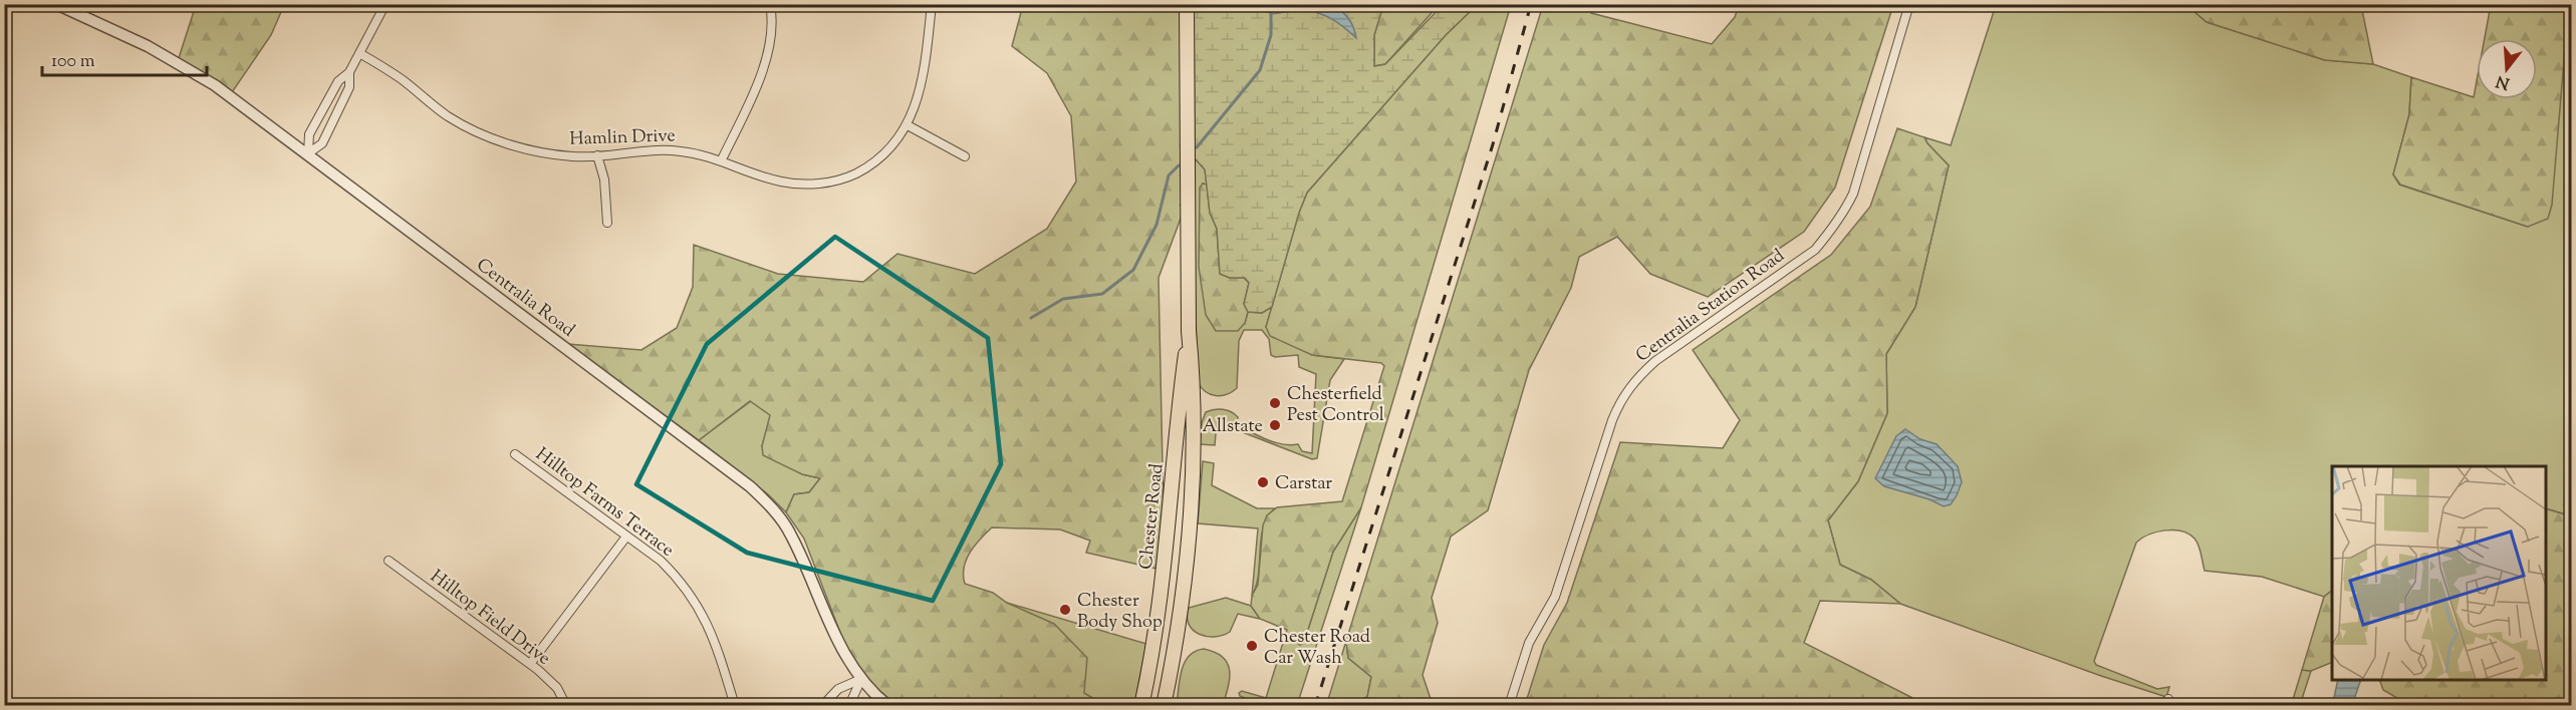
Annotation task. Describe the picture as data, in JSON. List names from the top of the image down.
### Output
{
  "streets": {
    "main road": ["Chester Road"],
    "street": [
      "Hamlin Drive",
      "Centralia Road",
      "Centralia Station Road",
      "Hilltop Farms Terrace",
      "Hilltop Field Drive"
    ]
  },
  "places": [
    "Chesterfield Pest Control",
    "Allstate",
    "Carstar",
    "Chester Body Shop",
    "Chester Road Car Wash"
  ],
  "scale_bar": "100 m",
  "north": "bottom"
}
